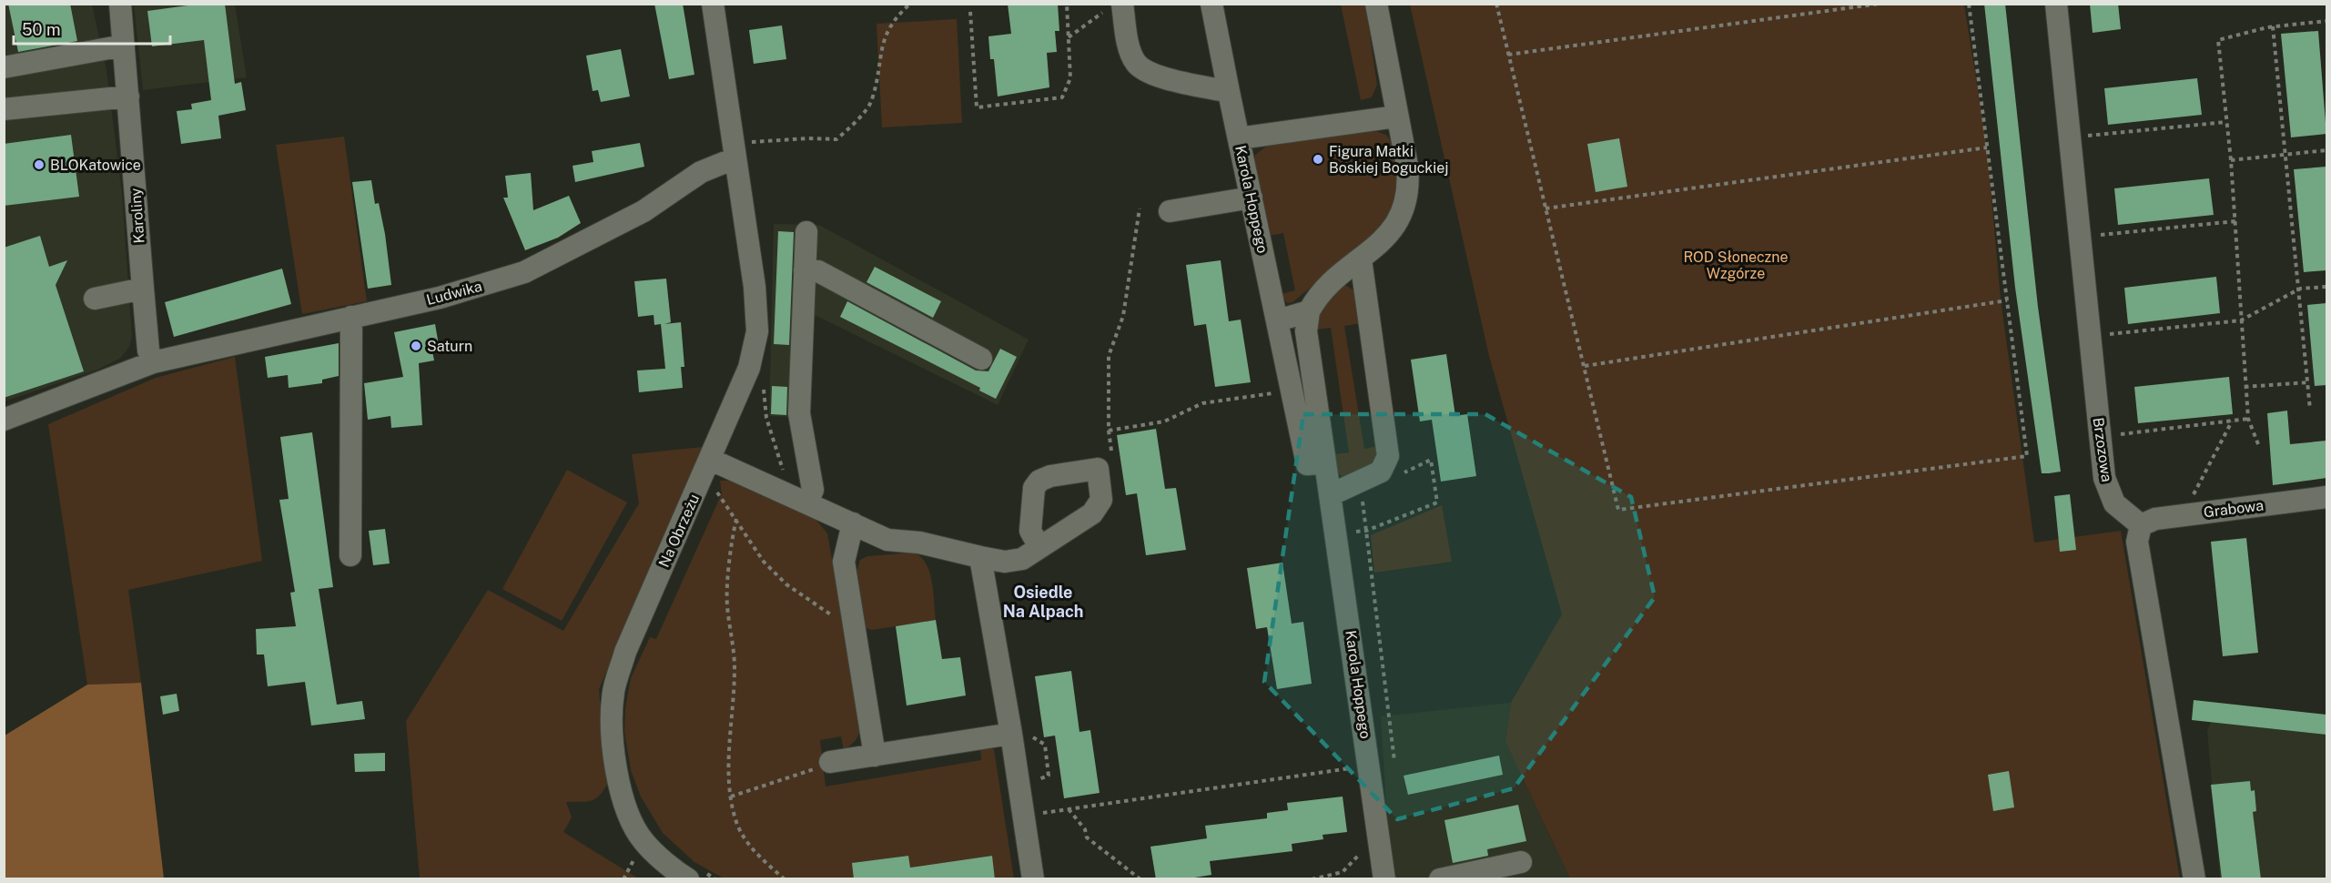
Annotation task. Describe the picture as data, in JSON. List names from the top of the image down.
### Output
{
  "streets": {
    "street": [
      "Karola Hoppego",
      "Karoliny",
      "Ludwika",
      "Brzozowa",
      "Grabowa",
      "Na Obrzeżu"
    ]
  },
  "crossings": [
    ["Karoliny", "Ludwika"],
    ["Ludwika", "Na Obrzeżu"],
    ["Brzozowa", "Grabowa"]
  ],
  "districts": ["Osiedle Na Alpach"],
  "parks": ["ROD Słoneczne Wzgórze"],
  "places": ["Figura Matki Boskiej Boguckiej", "BLOKatowice", "Saturn"],
  "scale_bar": "50 m"
}
